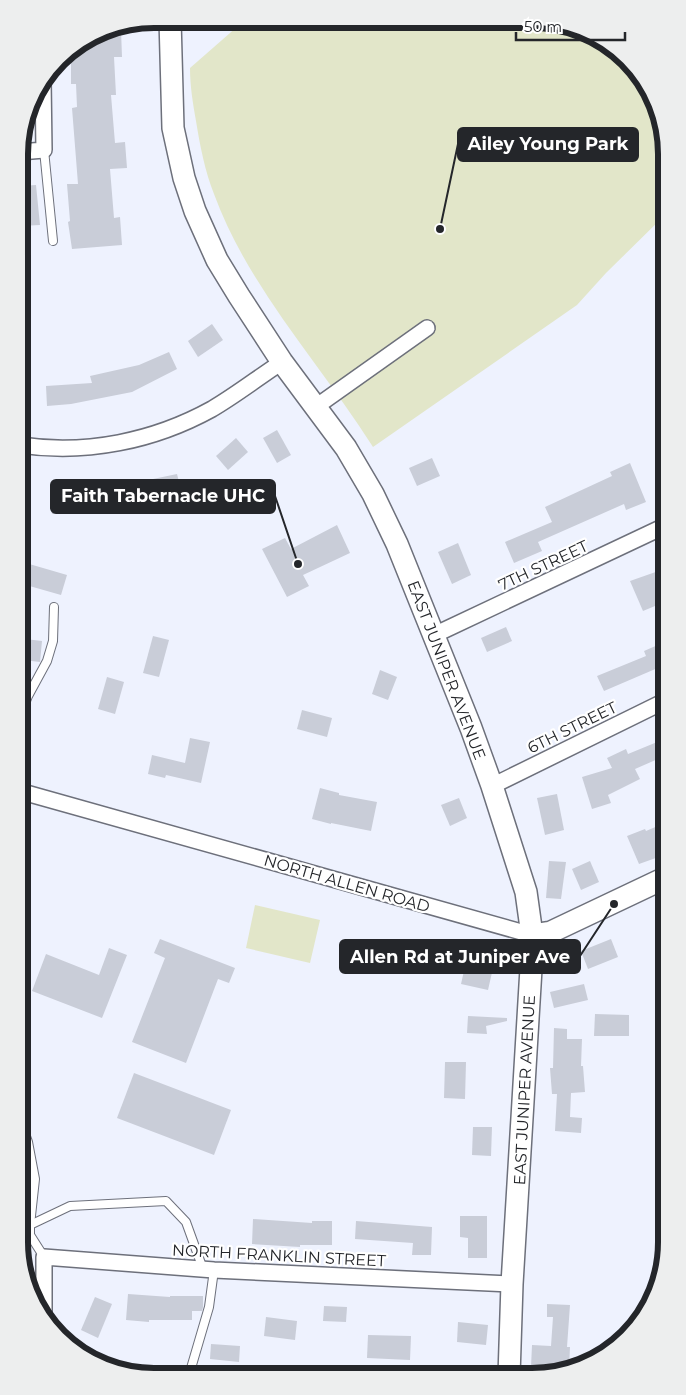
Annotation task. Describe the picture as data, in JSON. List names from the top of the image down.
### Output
{
  "streets": {
    "street": [
      "7TH STREET",
      "EAST JUNIPER AVENUE",
      "6TH STREET",
      "NORTH ALLEN ROAD",
      "NORTH FRANKLIN STREET"
    ]
  },
  "crossings": [
    ["7TH STREET", "EAST JUNIPER AVENUE"],
    ["EAST JUNIPER AVENUE", "6TH STREET"],
    ["EAST JUNIPER AVENUE", "NORTH ALLEN ROAD"],
    ["EAST JUNIPER AVENUE", "NORTH FRANKLIN STREET"]
  ],
  "places": ["Ailey Young Park", "Faith Tabernacle UHC", "Allen Rd at Juniper Ave"],
  "scale_bar": "50 m"
}
